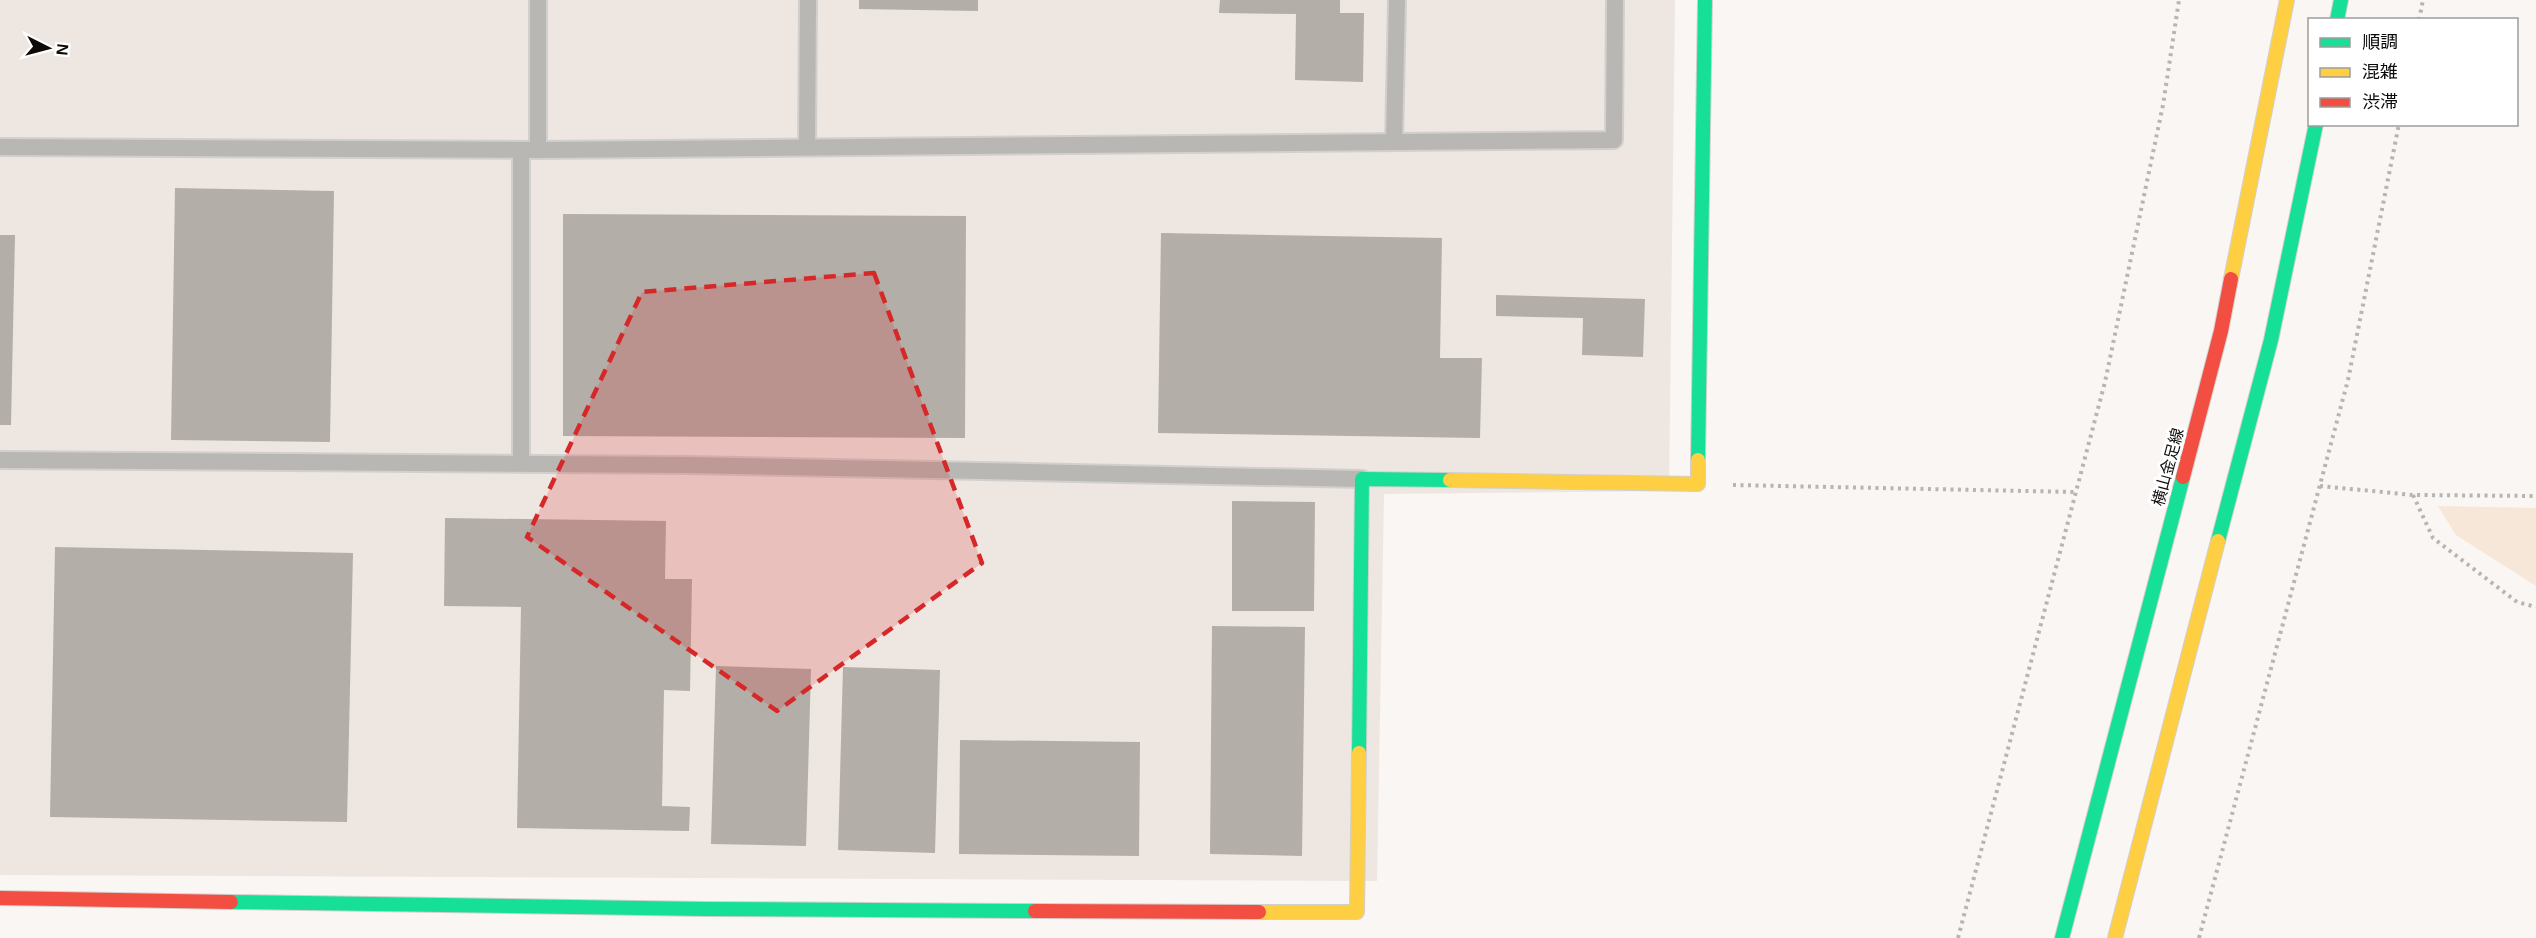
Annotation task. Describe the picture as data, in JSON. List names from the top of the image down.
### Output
{
  "streets": {
    "street": ["横山金足線"]
  },
  "legend": ["順調", "混雑", "渋滞"],
  "north": "right"
}
